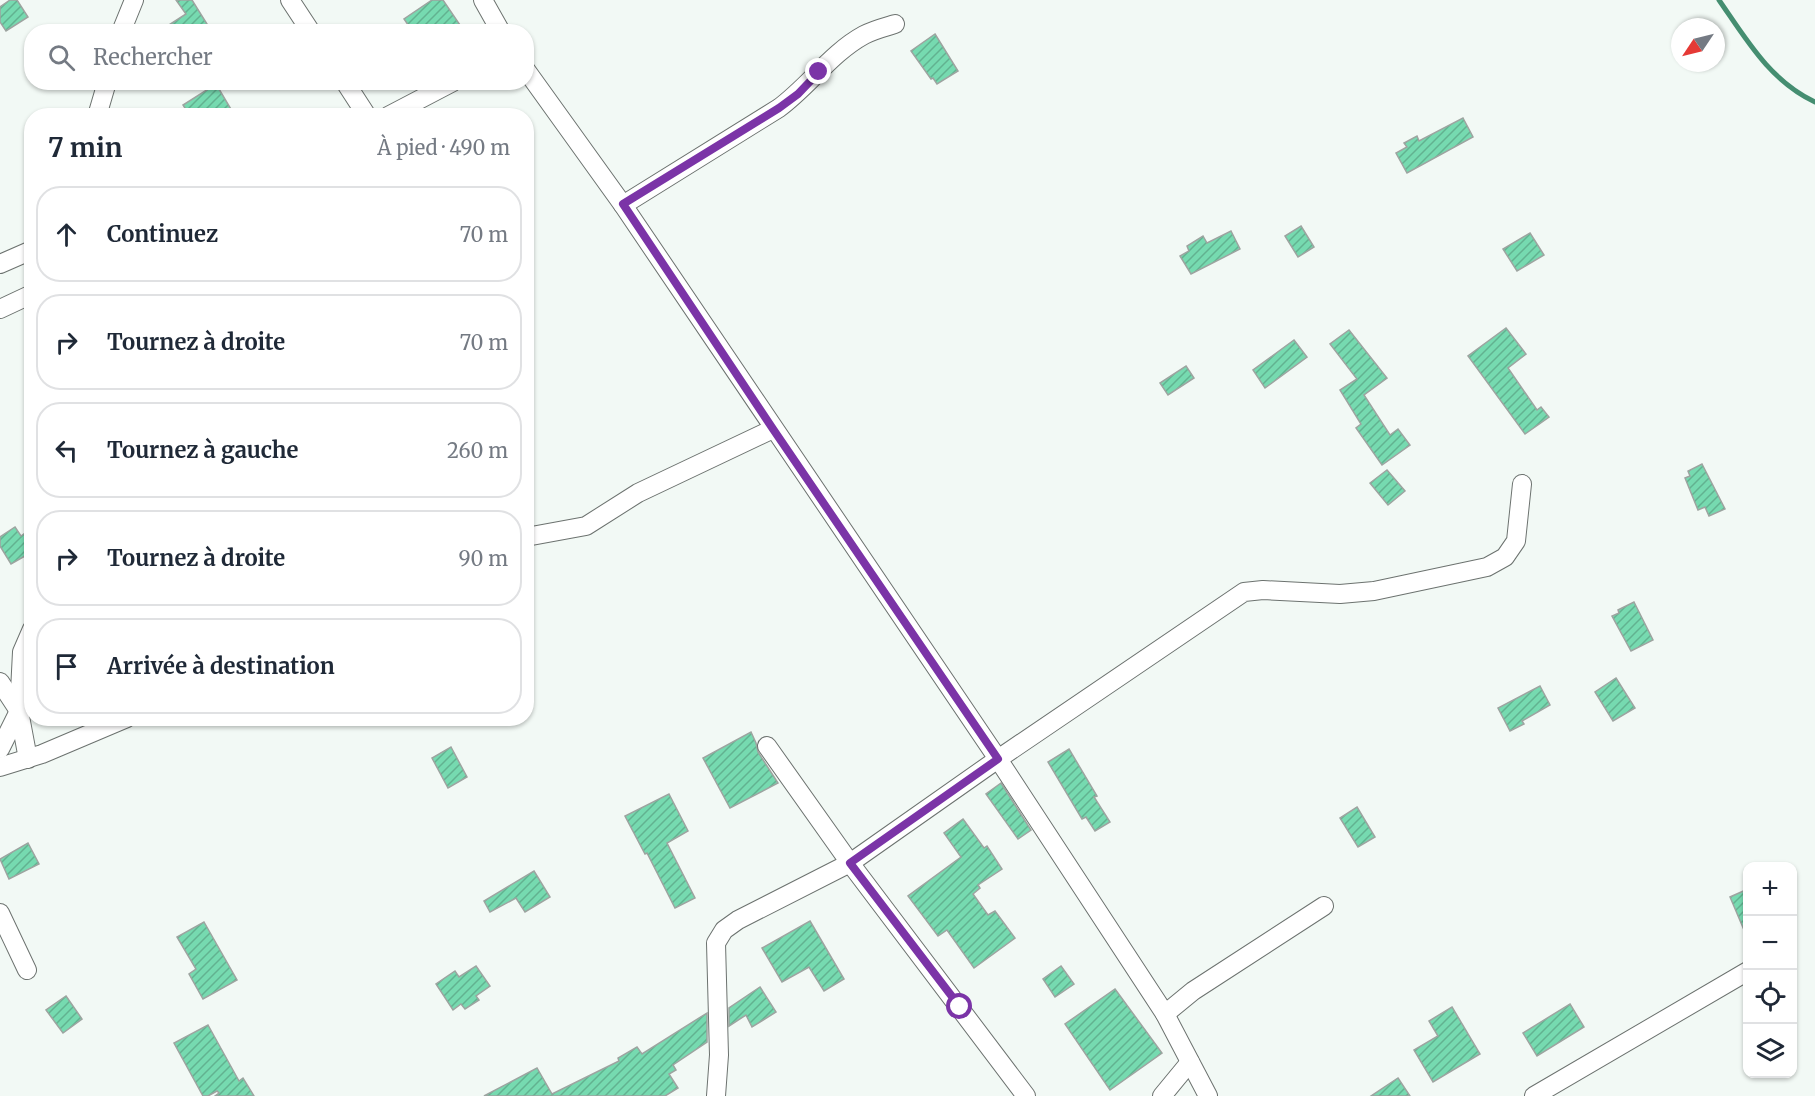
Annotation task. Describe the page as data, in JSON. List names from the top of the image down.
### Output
{
  "north": "bottom left",
  "page": {
    "search": "Rechercher",
    "heading": ["7 min", "À pied · 490 m"],
    "list": [
      ["Continuez", "70 m"],
      ["Tournez à droite", "70 m"],
      ["Tournez à gauche", "260 m"],
      ["Tournez à droite", "90 m"],
      "Arrivée à destination"
    ],
    "map_buttons": ["+", "−"]
  }
}
